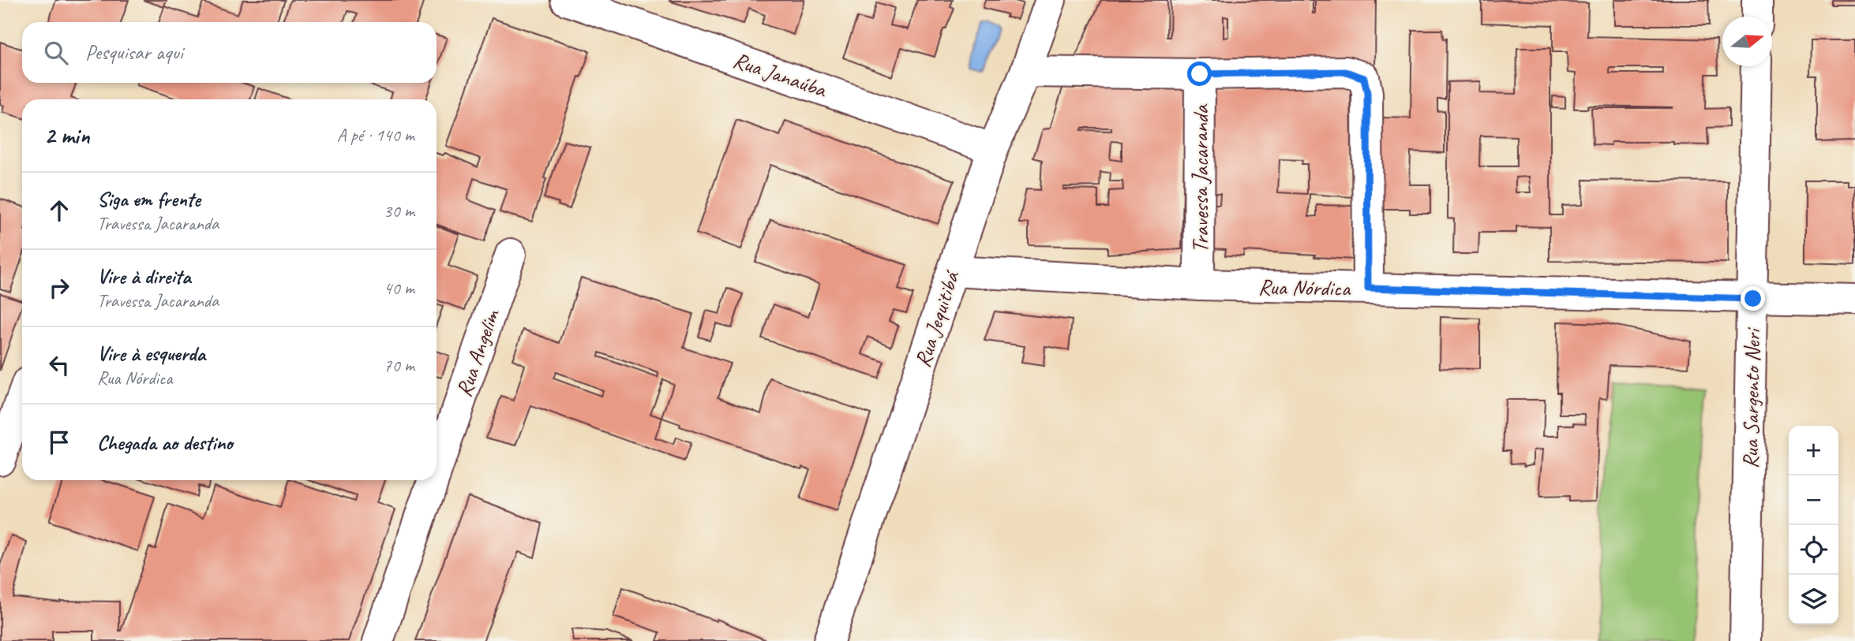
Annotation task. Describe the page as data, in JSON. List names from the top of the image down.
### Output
{
  "streets": {
    "street": [
      "Rua Janaúba",
      "Travessa Jacaranda",
      "Rua Nórdica",
      "Rua Jequitibá",
      "Rua Angelim",
      "Rua Sargento Neri"
    ]
  },
  "crossings": [
    ["Rua Janaúba", "Rua Jequitibá"],
    ["Travessa Jacaranda", "Rua Nórdica"],
    ["Travessa Jacaranda", "Rua Jequitibá"],
    ["Rua Nórdica", "Rua Jequitibá"],
    ["Rua Nórdica", "Rua Sargento Neri"]
  ],
  "north": "right",
  "page": {
    "search": "Pesquisar aqui",
    "heading": ["2 min", "A pé · 140 m"],
    "list": [
      ["Siga em frente", "Travessa Jacaranda", "30 m"],
      ["Vire à direita", "Travessa Jacaranda", "40 m"],
      ["Vire à esquerda", "Rua Nórdica", "70 m"],
      "Chegada ao destino"
    ],
    "map_buttons": ["+", "−"]
  }
}
